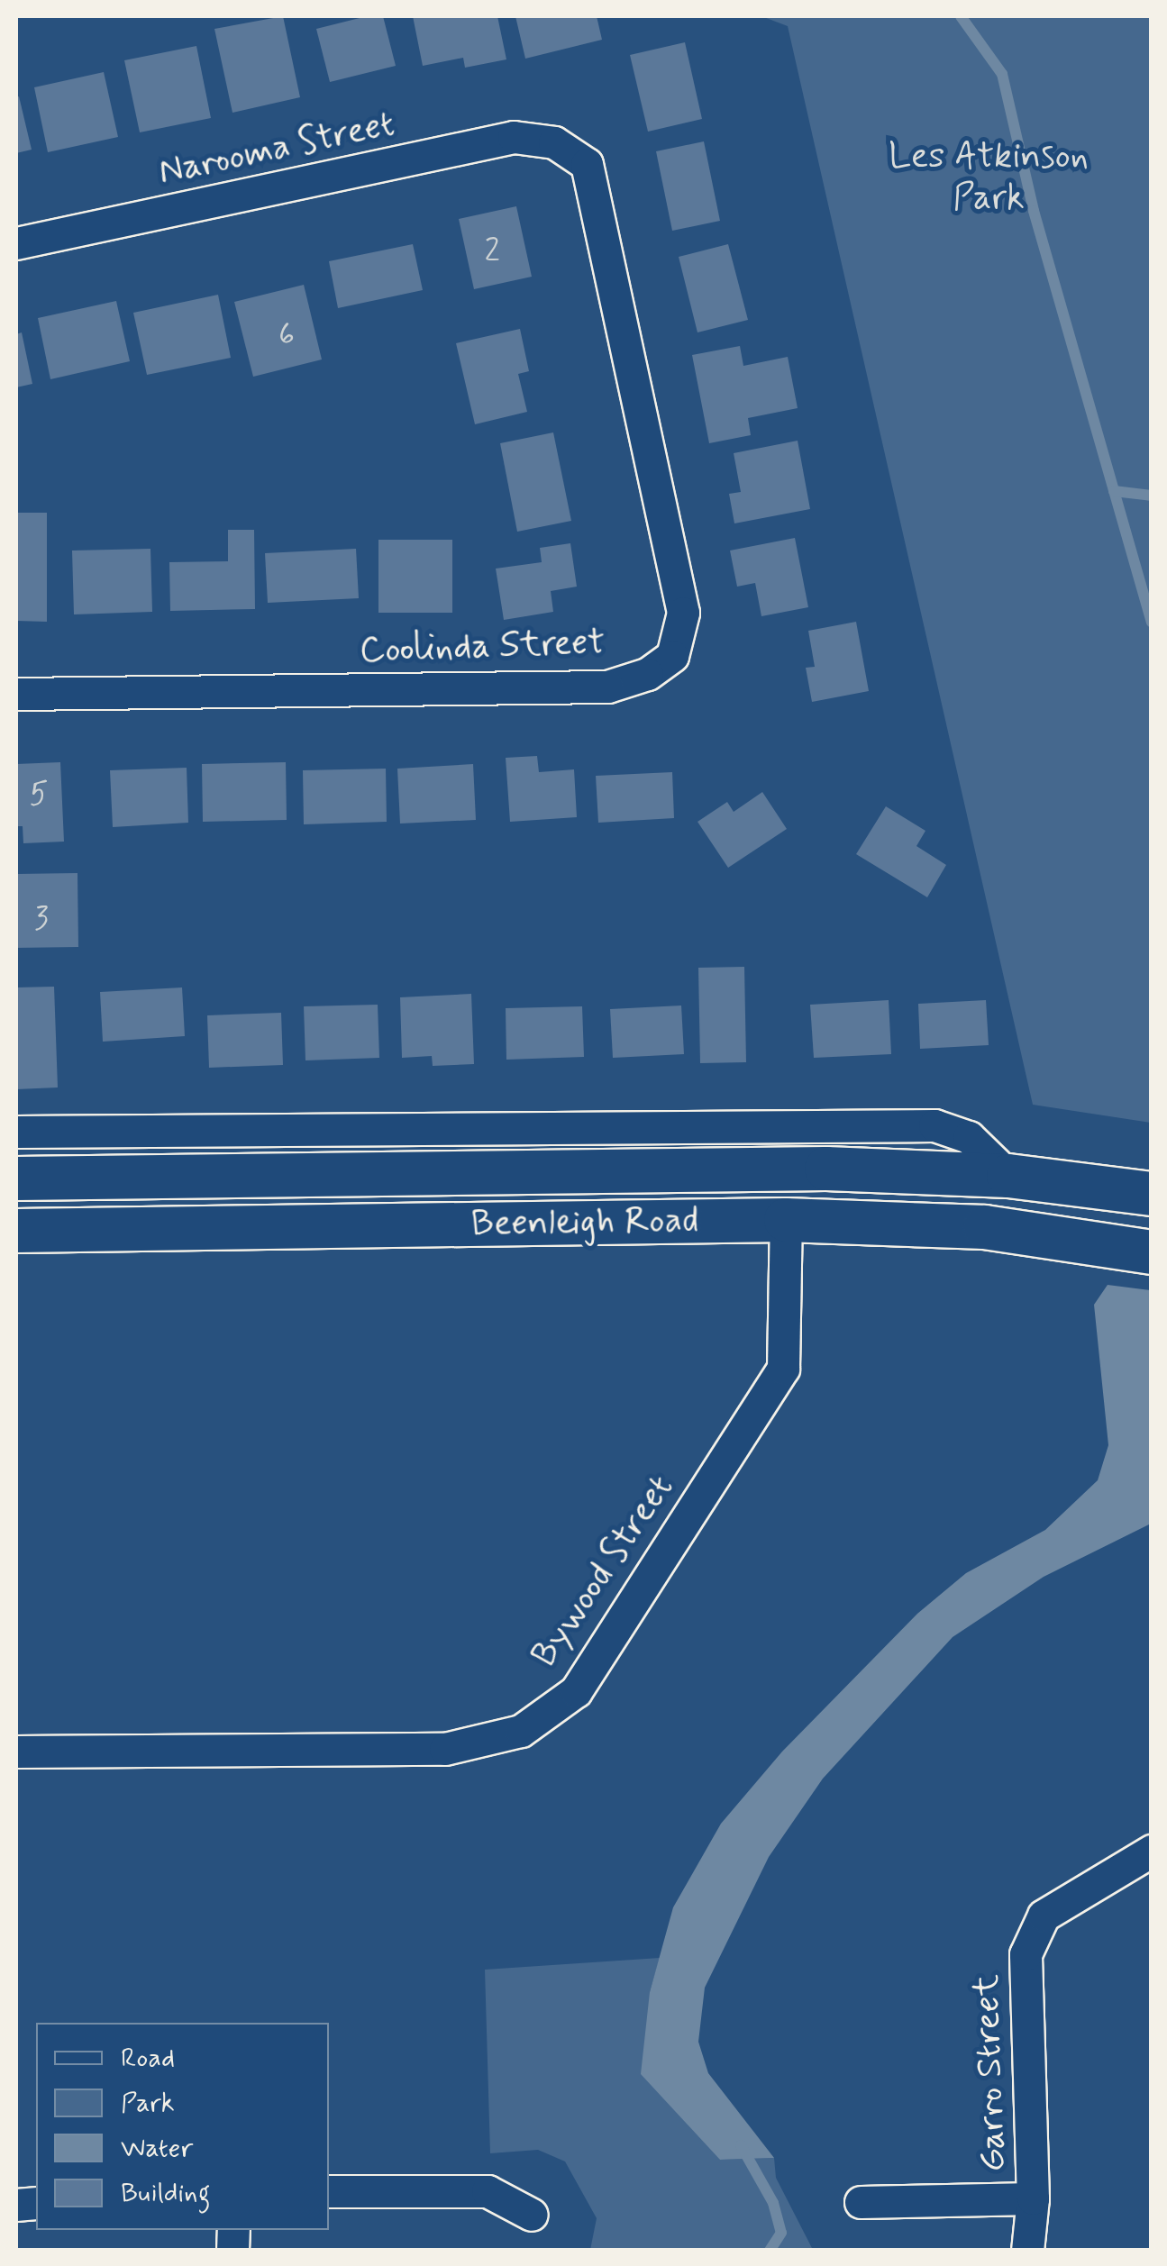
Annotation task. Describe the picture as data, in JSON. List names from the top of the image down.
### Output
{
  "streets": {
    "main road": ["Beenleigh Road"],
    "street": [
      "Narooma Street",
      "Coolinda Street",
      "Bywood Street",
      "Garro Street"
    ]
  },
  "crossings": [
    ["Narooma Street", "Coolinda Street"],
    ["Beenleigh Road", "Bywood Street"]
  ],
  "parks": ["Les Atkinson Park"],
  "house_numbers": [
    "2",
    "6",
    "5",
    "3"
  ],
  "legend": [
    "Road",
    "Park",
    "Water",
    "Building"
  ]
}
